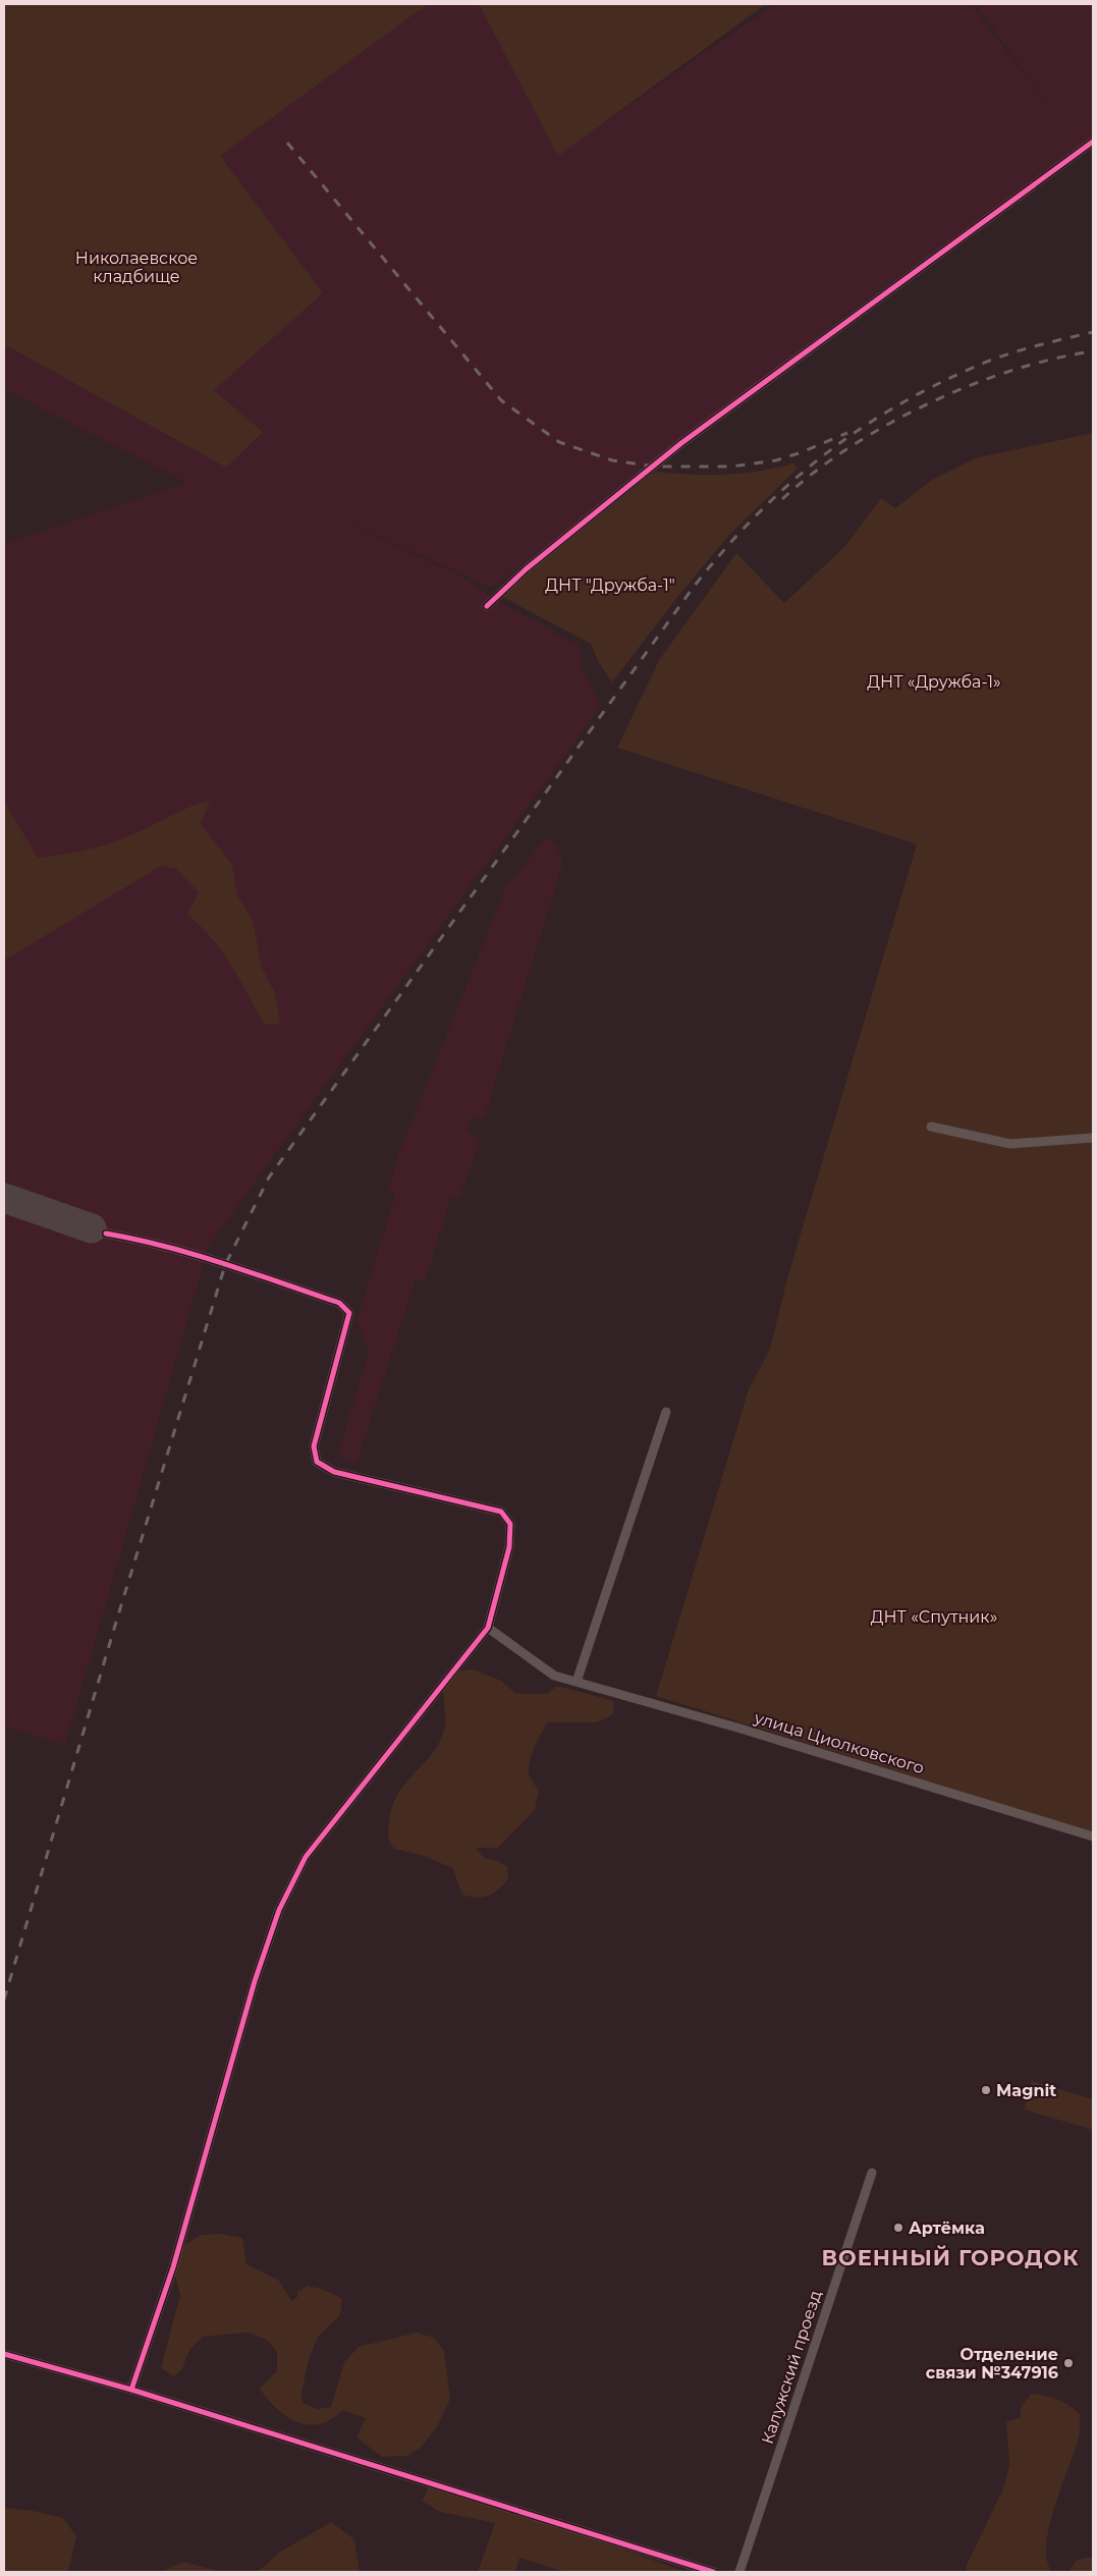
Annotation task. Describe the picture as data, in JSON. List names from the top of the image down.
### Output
{
  "streets": {
    "street": ["улица Циолковского", "Калужский проезд"]
  },
  "districts": ["ВОЕННЫЙ ГОРОДОК"],
  "parks": [
    "Николаевское кладбище",
    "ДНТ \"Дружба-1\"",
    "ДНТ «Дружба-1»",
    "ДНТ «Спутник»"
  ],
  "places": ["Magnit", "Артёмка", "Отделение связи №347916"]
}
